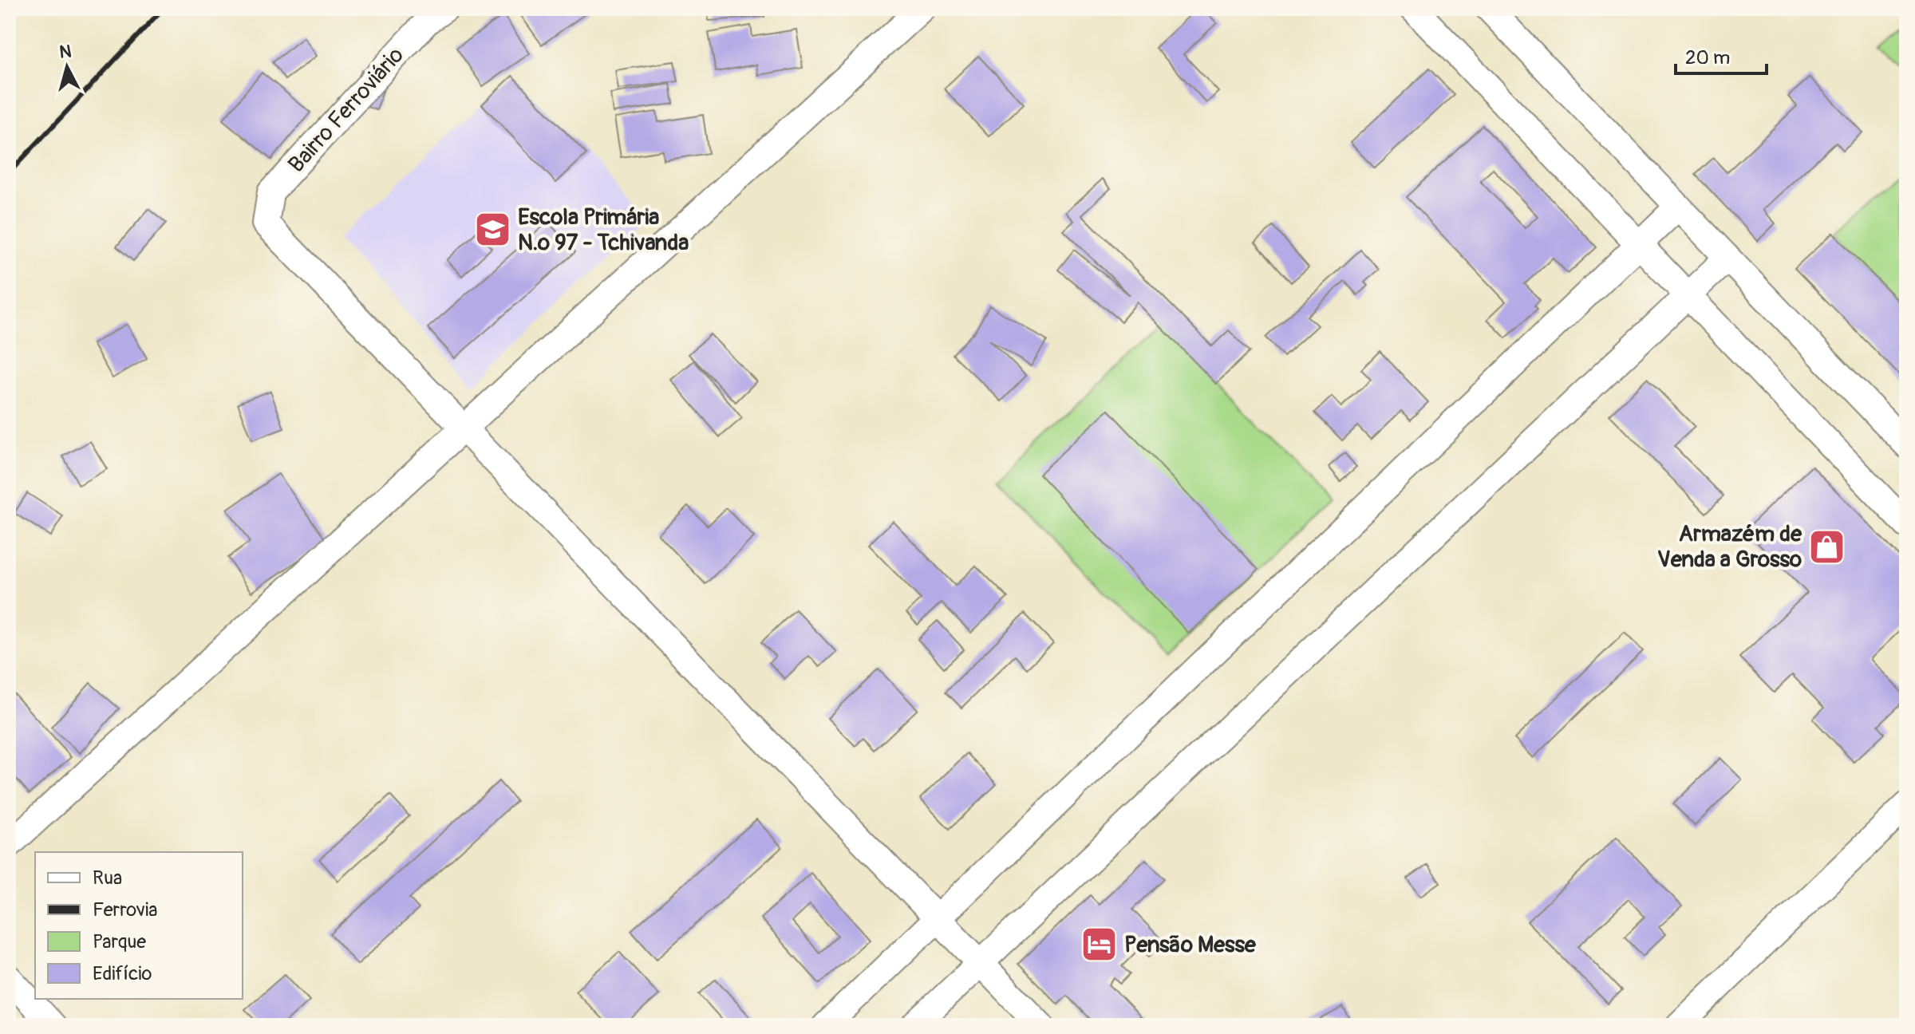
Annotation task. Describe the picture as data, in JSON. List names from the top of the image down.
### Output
{
  "streets": {
    "street": ["Bairro Ferroviário"]
  },
  "places": {
    "school or university": ["Escola Primária N.º 97 - Tchivanda"],
    "shop": ["Armazém de Venda a Grosso"],
    "hotel": ["Pensão Messe"]
  },
  "legend": [
    "Rua",
    "Ferrovia",
    "Parque",
    "Edifício"
  ],
  "scale_bar": "20 m",
  "north": "top"
}
